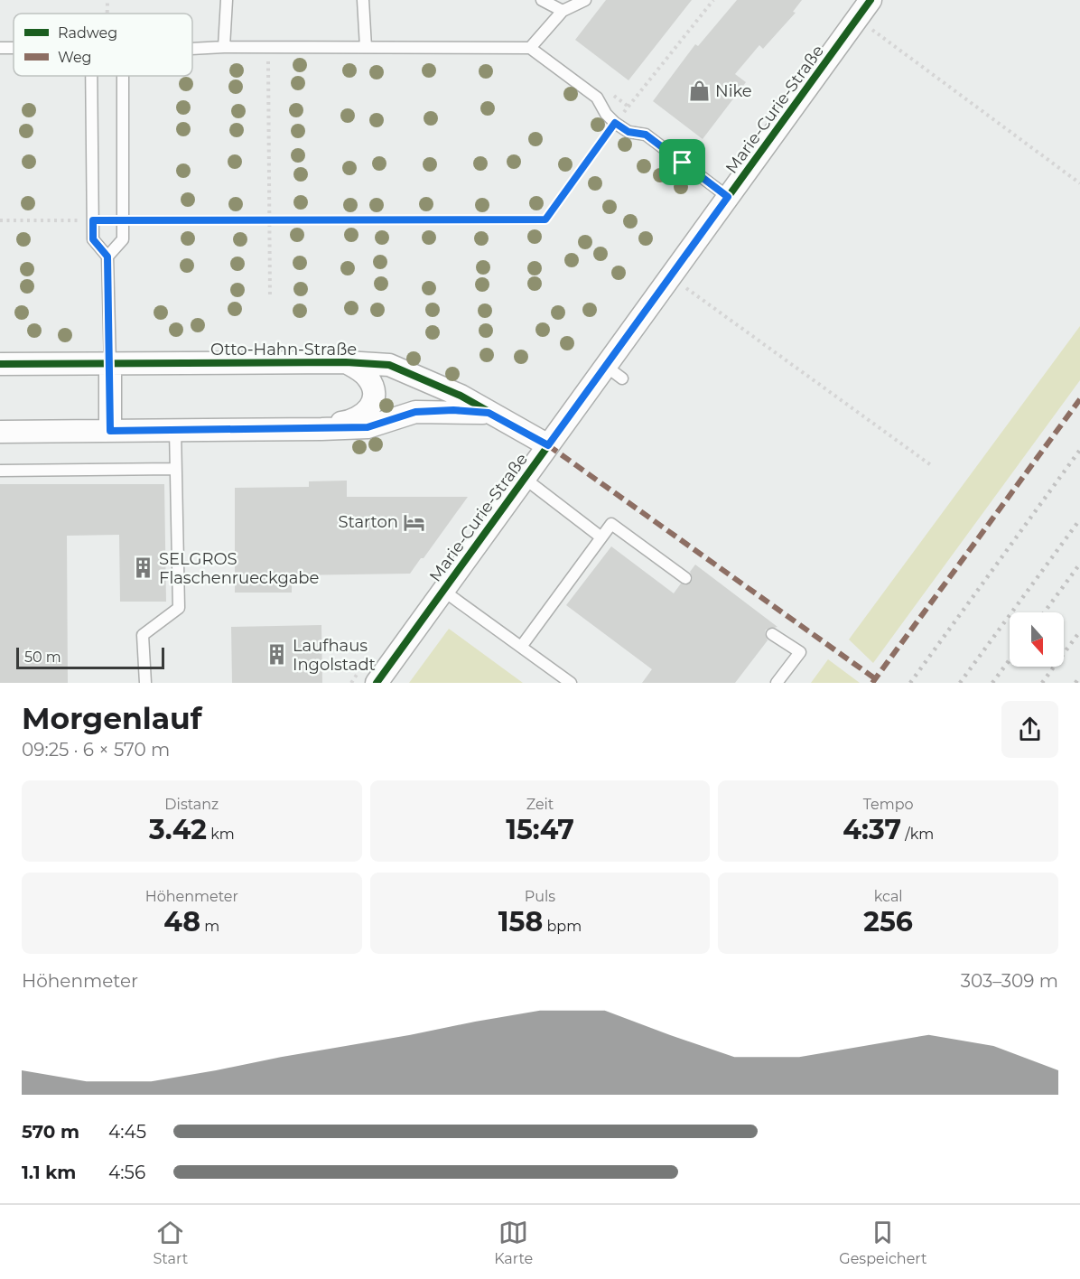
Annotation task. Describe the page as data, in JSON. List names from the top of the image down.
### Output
{
  "streets": {
    "street": ["Marie-Curie-Straße", "Otto-Hahn-Straße"]
  },
  "crossings": [
    ["Marie-Curie-Straße", "Otto-Hahn-Straße"]
  ],
  "places": {
    "shop": ["Nike"],
    "hotel": ["Starton"],
    "building": ["SELGROS Flaschenrueckgabe", "Laufhaus Ingolstadt"]
  },
  "legend": ["Radweg", "Weg"],
  "scale_bar": "50 m",
  "north": "bottom",
  "page": {
    "scale": "50 m",
    "heading": ["Morgenlauf", "09:25 · 6 × 570 m"],
    "stats": [
      ["Distanz", "3.42 km"],
      ["Zeit", "15:47"],
      ["Tempo", "4:37 /km"],
      ["Höhenmeter", "48 m"],
      ["Puls", "158 bpm"],
      ["kcal", "256"]
    ],
    "chart": ["Höhenmeter", "303–309 m"],
    "list": [
      {
        "name": "570 m",
        "note": "4:45"
      },
      {
        "name": "1.1 km",
        "note": "4:56"
      }
    ],
    "tabs": ["Start", "Karte", "Gespeichert"]
  }
}
